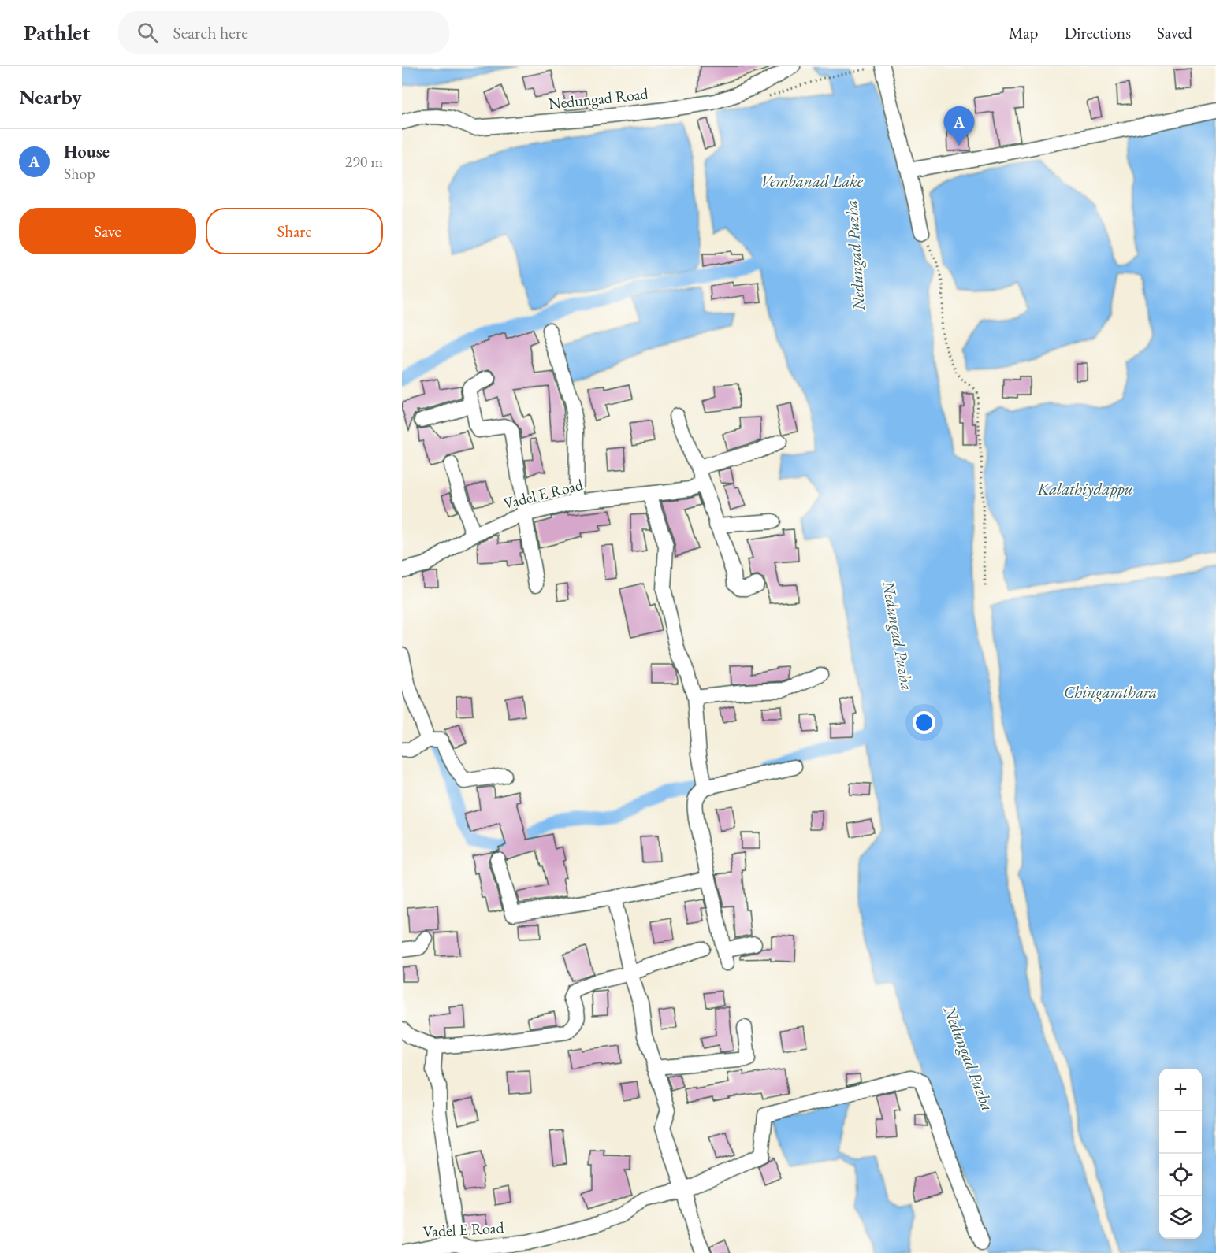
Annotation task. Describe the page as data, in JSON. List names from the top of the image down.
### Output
{
  "streets": {
    "street": ["Nedungad Road", "Vadel E Road"]
  },
  "water": [
    "Vembanad Lake",
    "Nedungad Puzha",
    "Kalathiydappu",
    "Chingamthara"
  ],
  "page": {
    "header": "Pathlet",
    "search": "Search here",
    "nav": ["Map", "Directions", "Saved"],
    "heading": "Nearby",
    "pins": "A",
    "list": [
      {
        "mark": "A",
        "name": "House",
        "note": "Shop",
        "value": "290 m"
      }
    ],
    "buttons": ["Save", "Share"],
    "map_buttons": ["+", "−"]
  }
}
